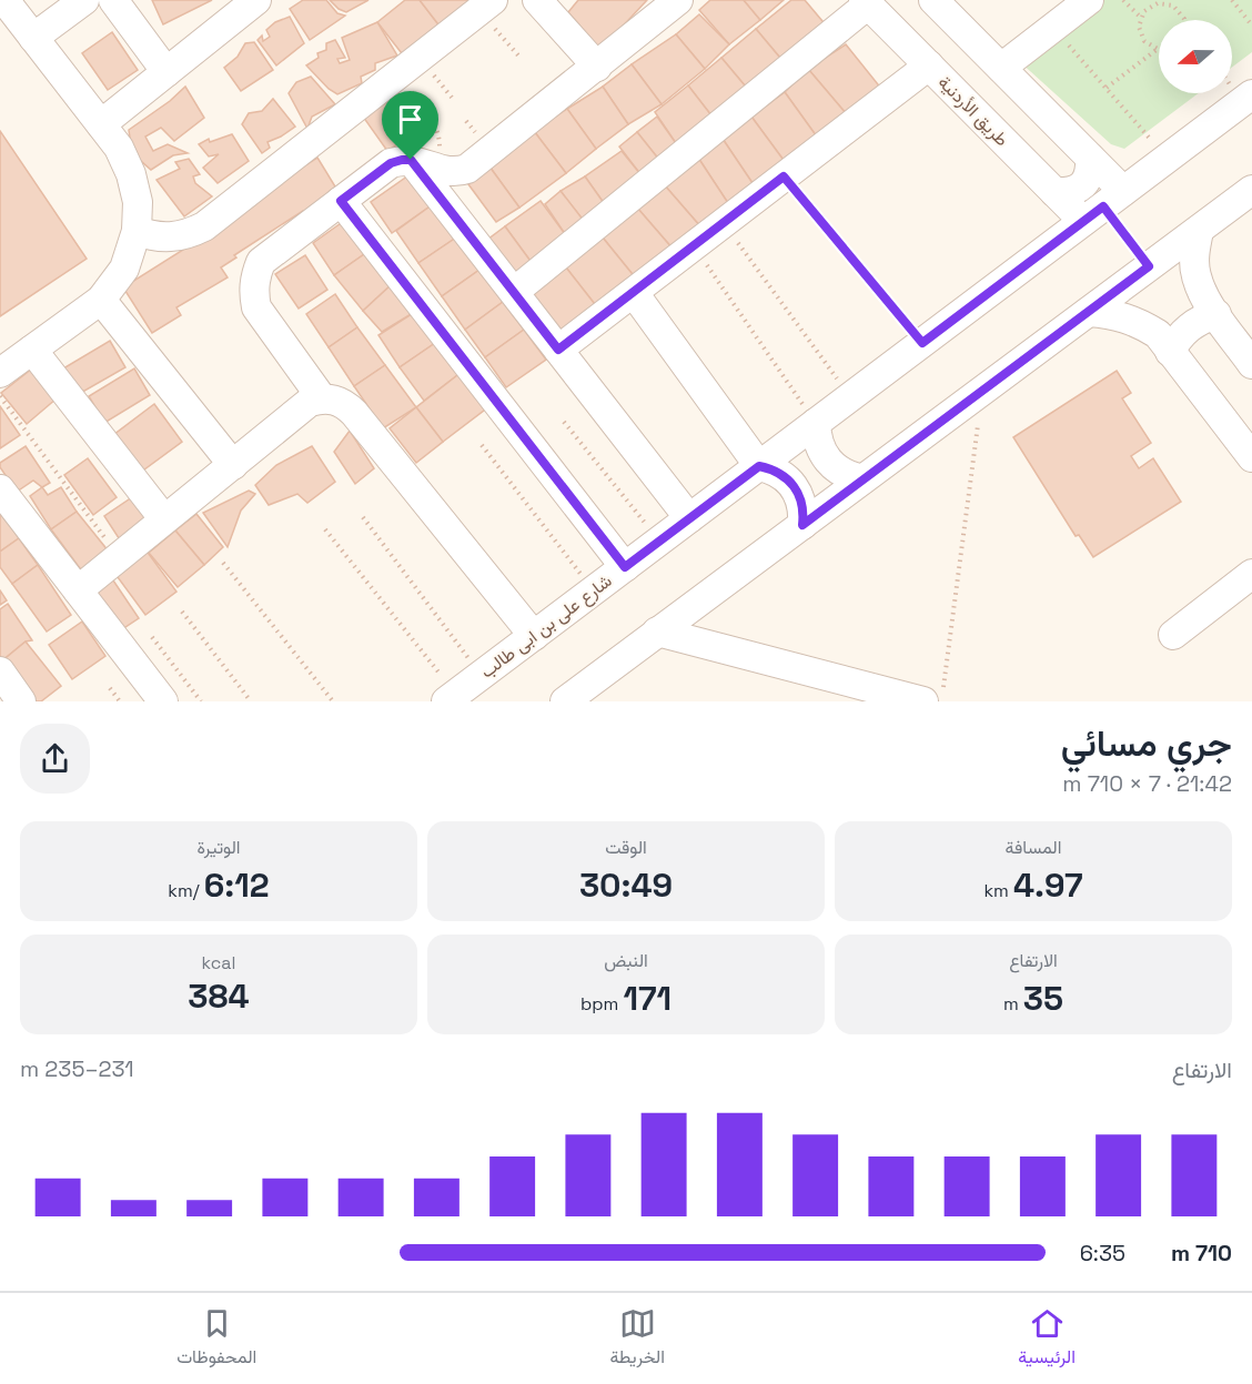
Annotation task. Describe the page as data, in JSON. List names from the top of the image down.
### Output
{
  "streets": {
    "street": ["طريق الأردنية", "شارع على بن ابى طالب"]
  },
  "crossings": [
    ["طريق الأردنية", "شارع على بن ابى طالب"]
  ],
  "north": "left",
  "page": {
    "heading": ["جري مسائي", "21:42 · 7 × 710 m"],
    "stats": [
      ["المسافة", "4.97 km"],
      ["الوقت", "30:49"],
      ["الوتيرة", "6:12 /km"],
      ["الارتفاع", "35 m"],
      ["النبض", "171 bpm"],
      ["kcal", "384"]
    ],
    "chart": ["الارتفاع", "231–235 m"],
    "list": [
      {
        "name": "710 m",
        "note": "6:35"
      }
    ],
    "tabs": ["الرئيسية", "الخريطة", "المحفوظات"]
  }
}
